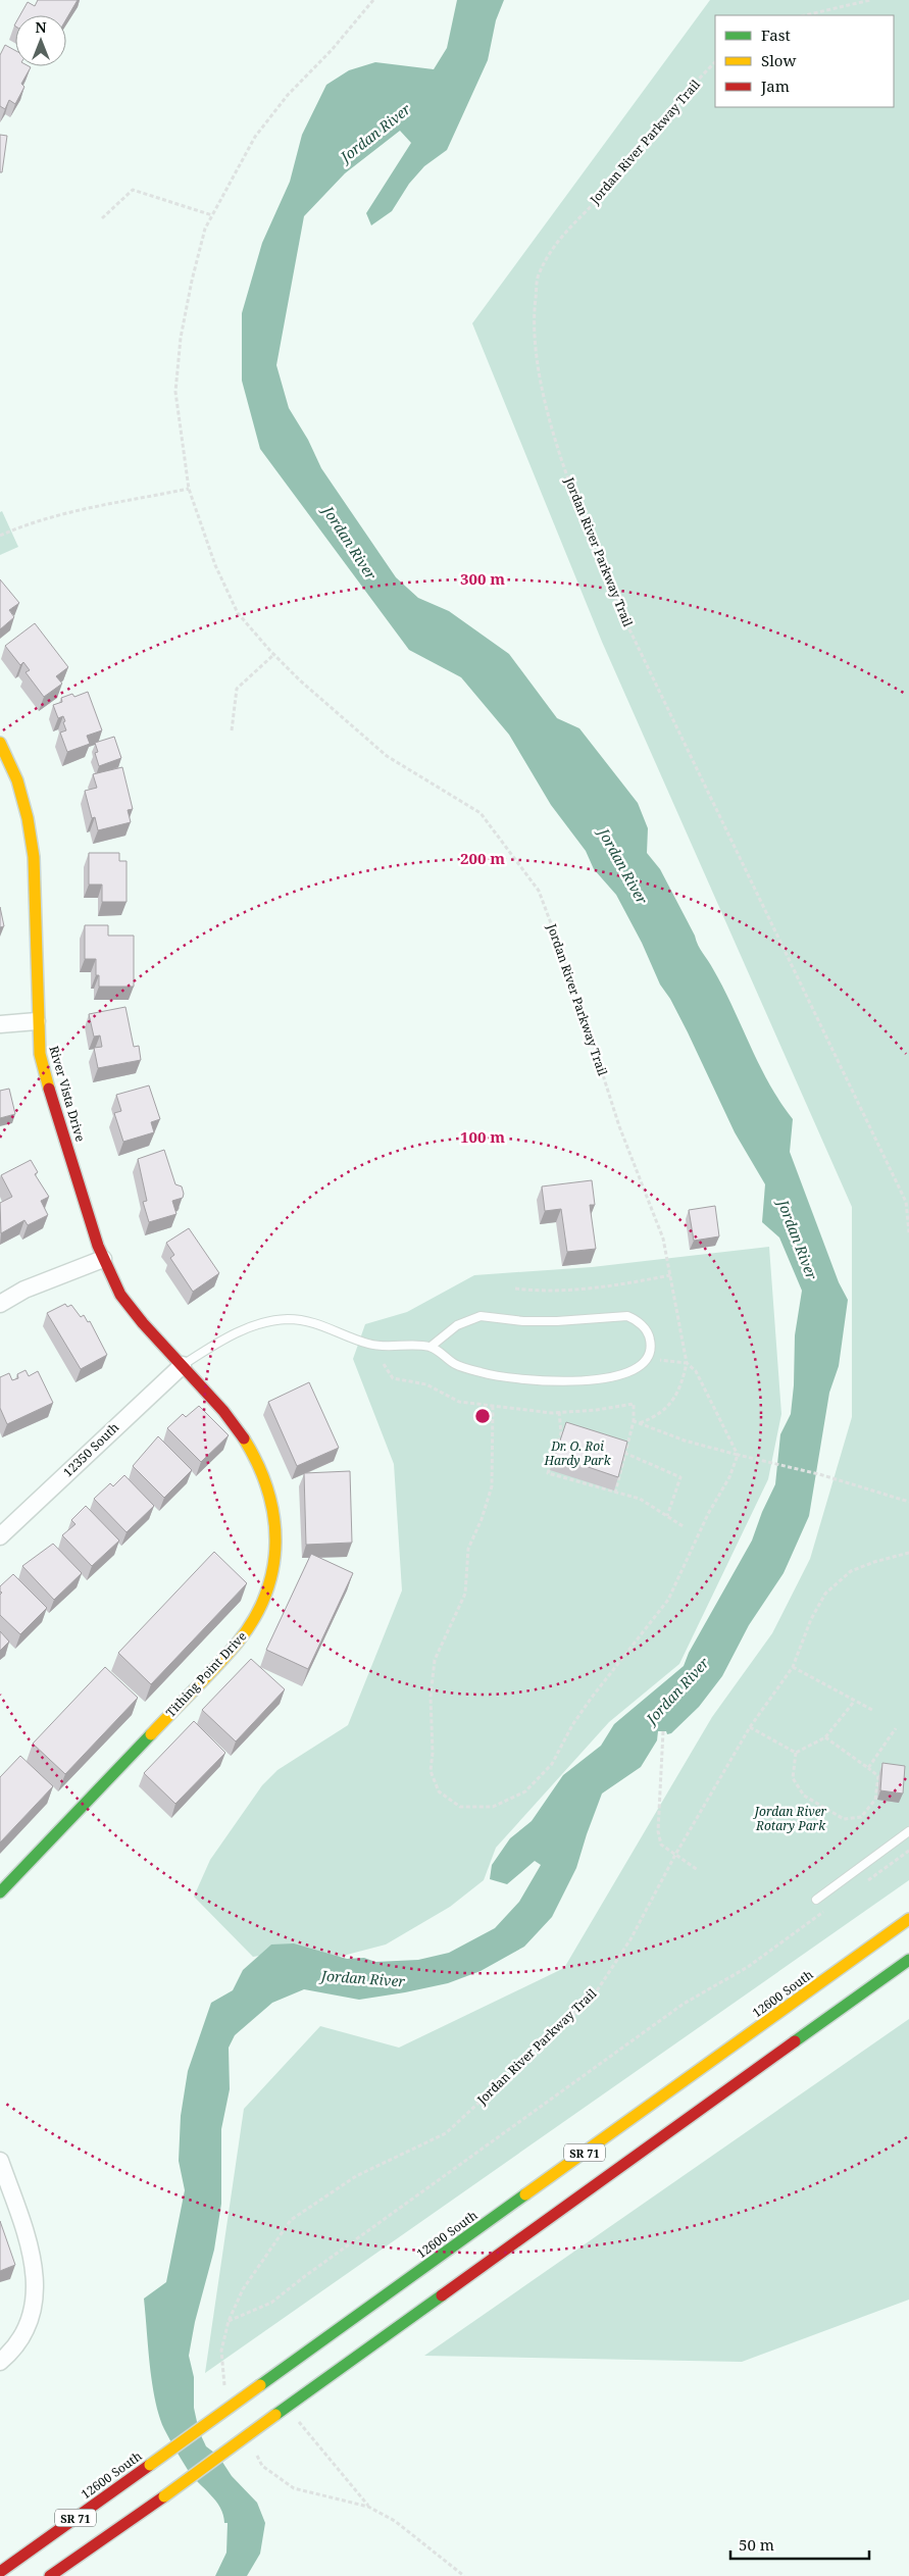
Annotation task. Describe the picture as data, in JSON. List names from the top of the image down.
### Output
{
  "streets": {
    "main road": [
      "River Vista Drive",
      "Tithing Point Drive",
      "12600 South",
      "SR 71"
    ],
    "street": ["12350 South"],
    "path": ["Jordan River Parkway Trail"]
  },
  "crossings": [
    ["River Vista Drive", "12350 South"],
    ["River Vista Drive", "Tithing Point Drive"],
    ["12350 South", "Tithing Point Drive"]
  ],
  "water": ["Jordan River"],
  "parks": ["Dr. O. Roi Hardy Park", "Jordan River Rotary Park"],
  "legend": ["Fast", "Slow", "Jam"],
  "scale_bar": "50 m",
  "north": "top",
  "rings": ["300 m", "200 m", "100 m"]
}
